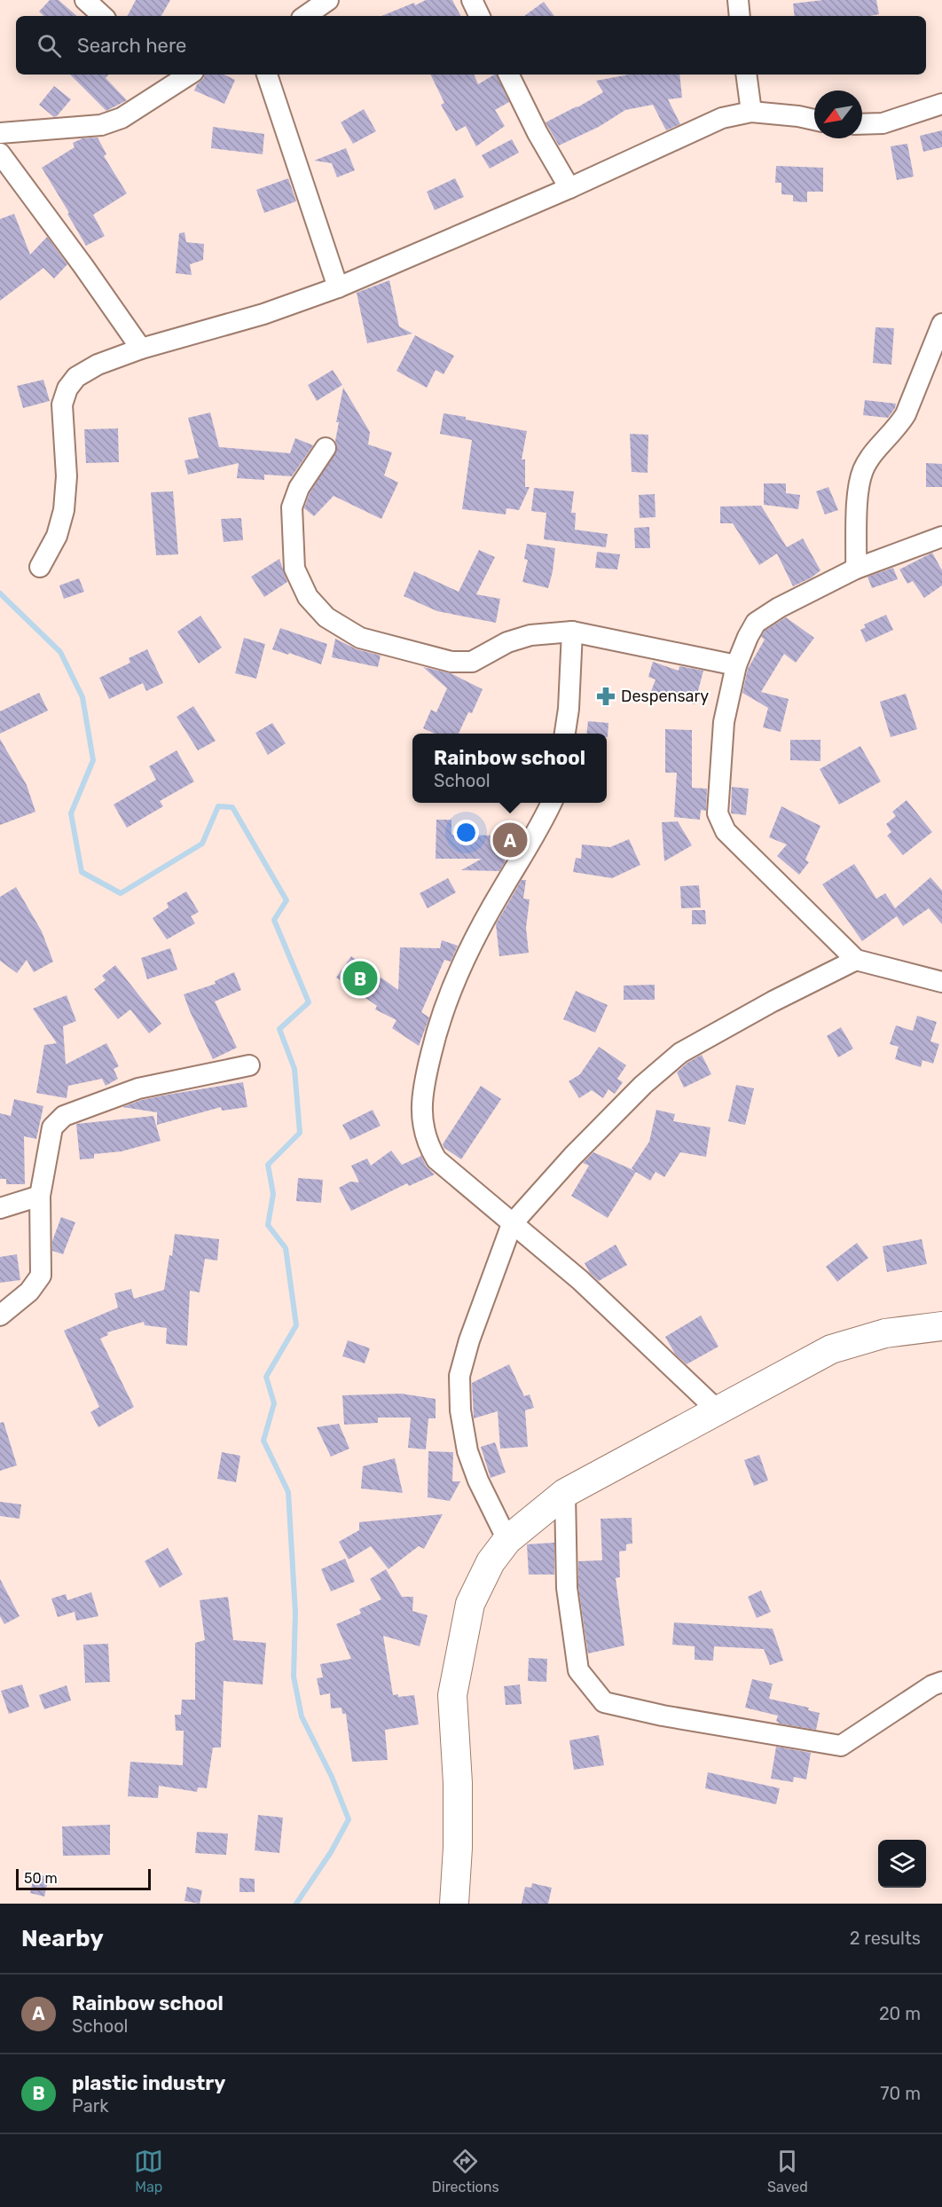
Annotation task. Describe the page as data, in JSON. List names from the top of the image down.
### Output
{
  "places": {
    "pharmacy": ["Despensary"]
  },
  "scale_bar": "50 m",
  "north": "bottom left",
  "page": {
    "search": "Search here",
    "popup": ["Rainbow school", "School"],
    "pins": ["A", "B"],
    "scale": "50 m",
    "heading": ["Nearby", "2 results"],
    "list": [
      {
        "mark": "A",
        "name": "Rainbow school",
        "note": "School",
        "value": "20 m"
      },
      {
        "mark": "B",
        "name": "plastic industry",
        "note": "Park",
        "value": "70 m"
      }
    ],
    "nav": ["Map", "Directions", "Saved"]
  }
}
